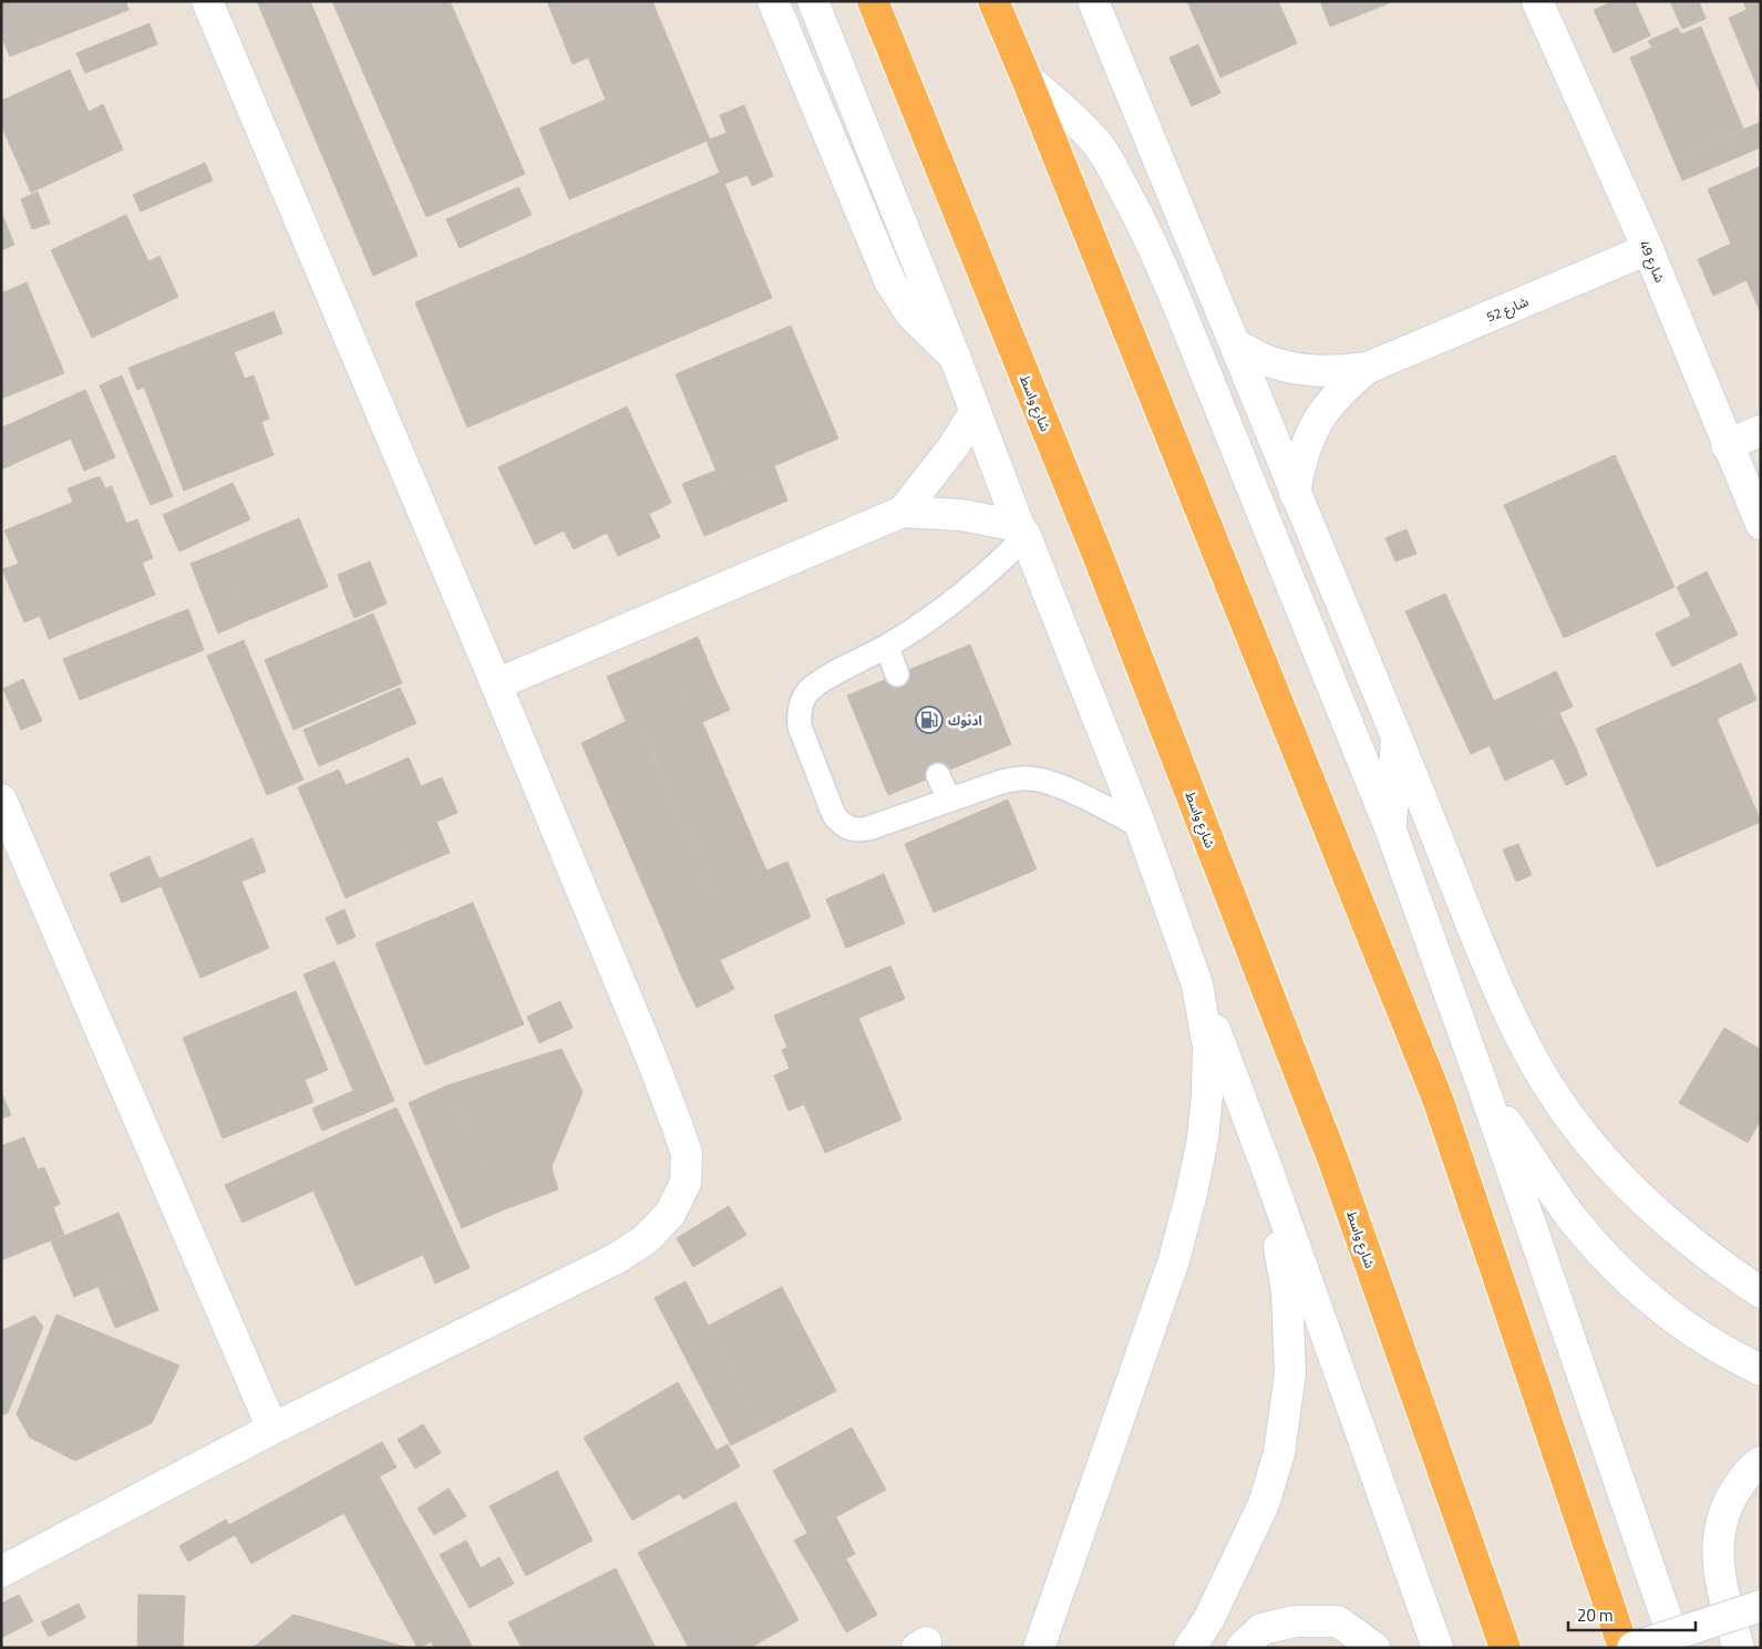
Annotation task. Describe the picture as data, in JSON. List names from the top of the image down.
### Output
{
  "streets": {
    "highway": ["شارع واسط"],
    "street": ["شارع 49", "شارع 52"]
  },
  "crossings": [
    ["شارع 49", "شارع 52"]
  ],
  "places": {
    "fuel station": ["ادنوك"]
  },
  "scale_bar": "20 m"
}
